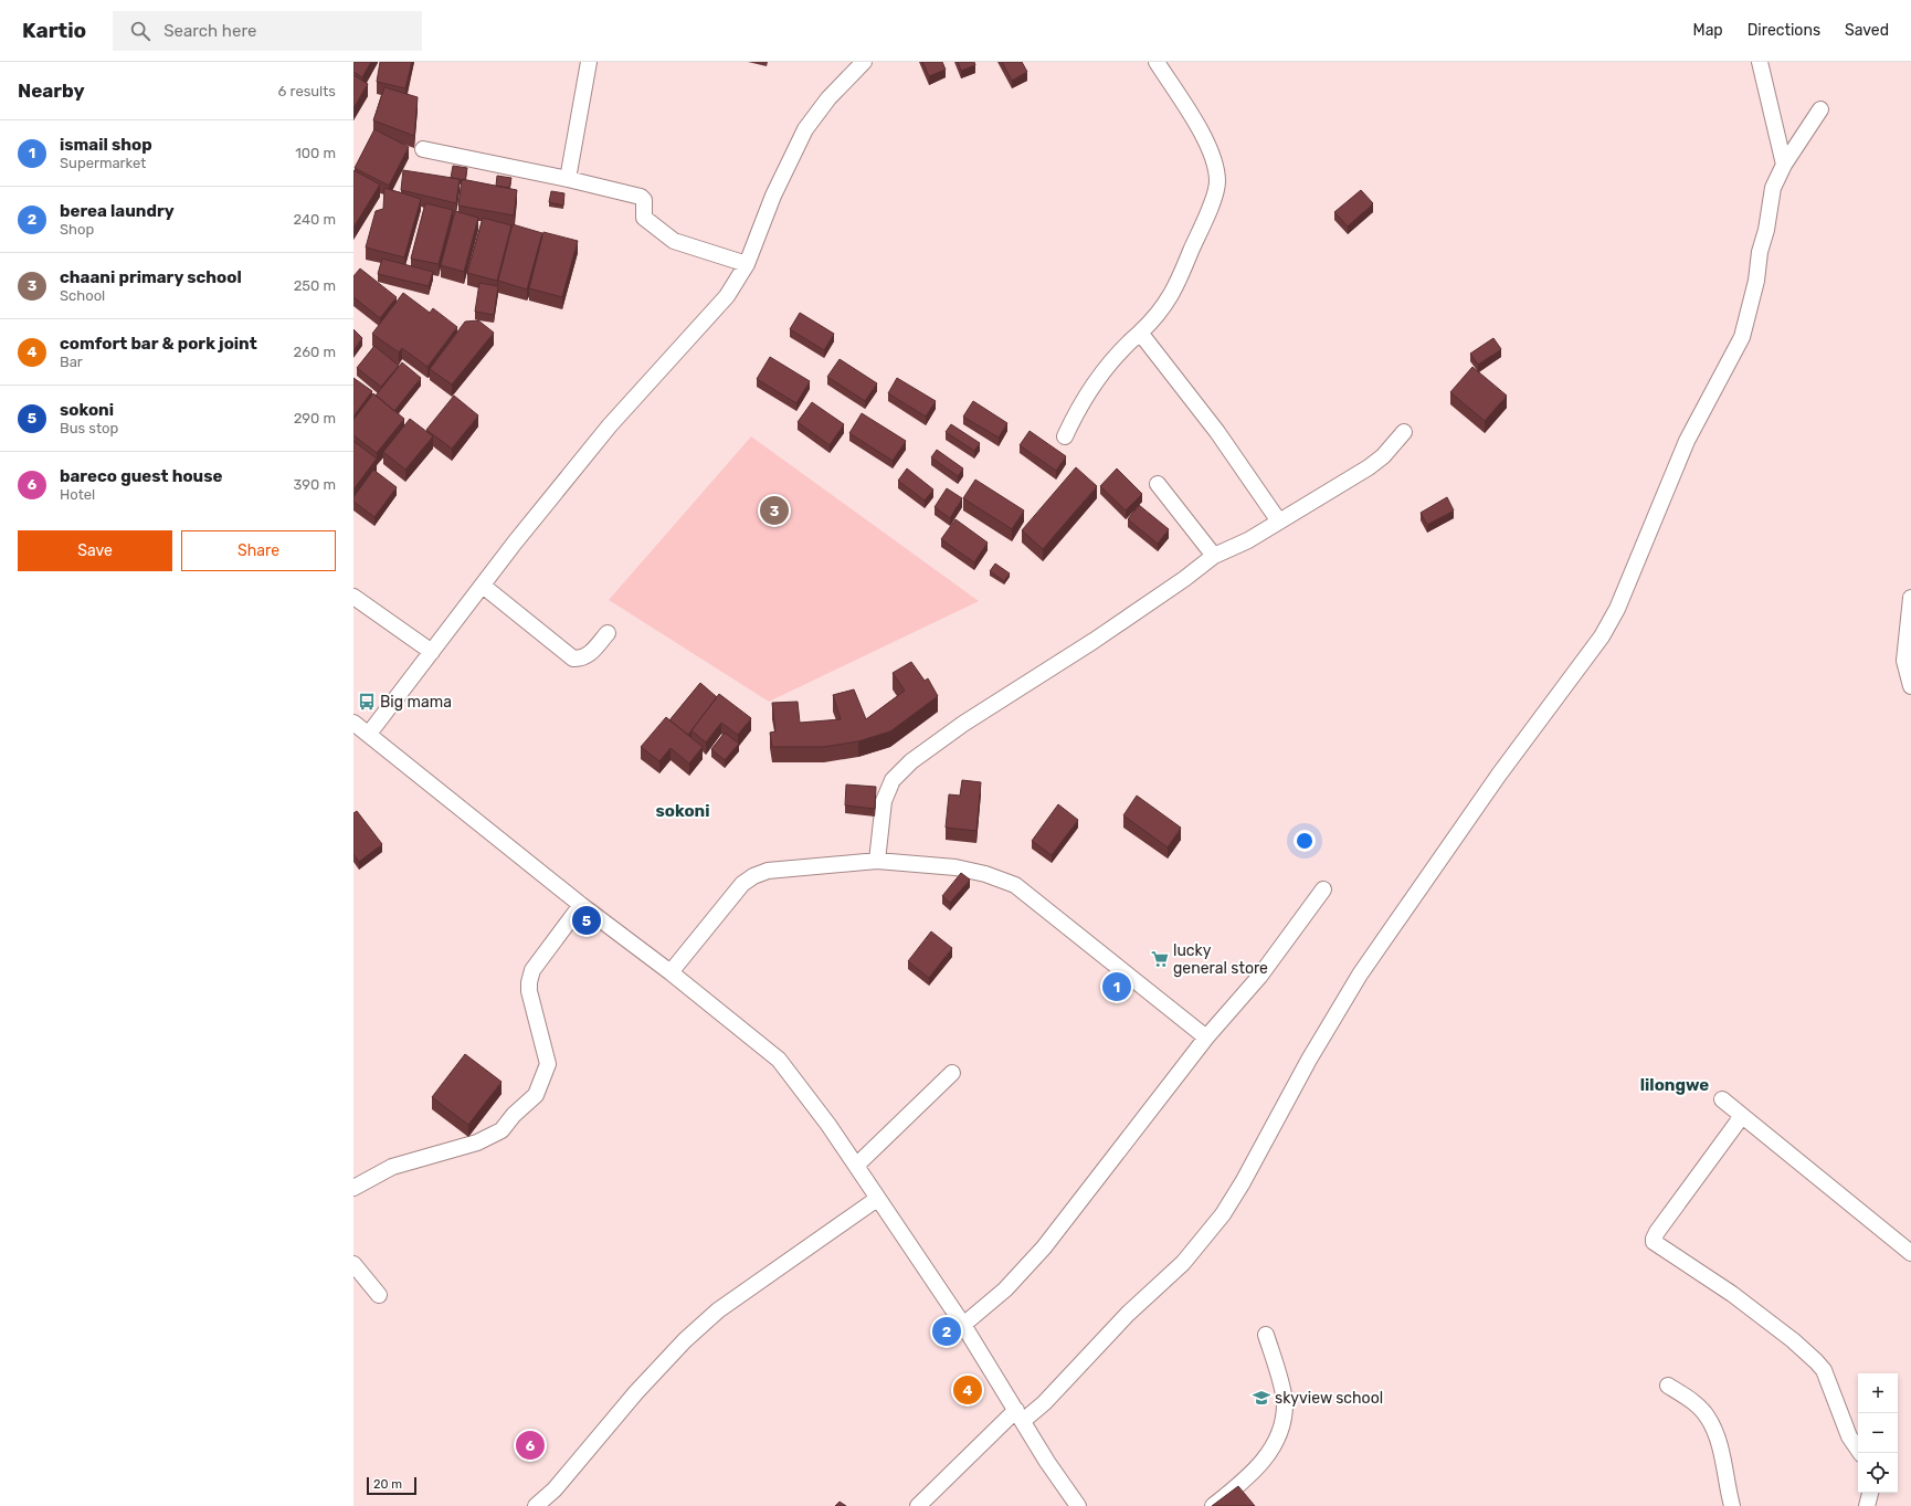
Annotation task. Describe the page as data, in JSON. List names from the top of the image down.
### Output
{
  "districts": ["sokoni", "lilongwe"],
  "places": {
    "bus stop": ["Big mama"],
    "supermarket": ["lucky general store"],
    "school or university": ["skyview school"]
  },
  "scale_bar": "20 m",
  "page": {
    "header": "Kartio",
    "search": "Search here",
    "nav": ["Map", "Directions", "Saved"],
    "heading": ["Nearby", "6 results"],
    "list": [
      {
        "mark": "1",
        "name": "ismail shop",
        "note": "Supermarket",
        "value": "100 m"
      },
      {
        "mark": "2",
        "name": "berea laundry",
        "note": "Shop",
        "value": "240 m"
      },
      {
        "mark": "3",
        "name": "chaani primary school",
        "note": "School",
        "value": "250 m"
      },
      {
        "mark": "4",
        "name": "comfort bar & pork joint",
        "note": "Bar",
        "value": "260 m"
      },
      {
        "mark": "5",
        "name": "sokoni",
        "note": "Bus stop",
        "value": "290 m"
      },
      {
        "mark": "6",
        "name": "bareco guest house",
        "note": "Hotel",
        "value": "390 m"
      }
    ],
    "pins": [
      "3",
      "5",
      "1",
      "2",
      "4",
      "6"
    ],
    "buttons": ["Save", "Share"],
    "map_buttons": ["+", "−"],
    "scale": "20 m"
  }
}
